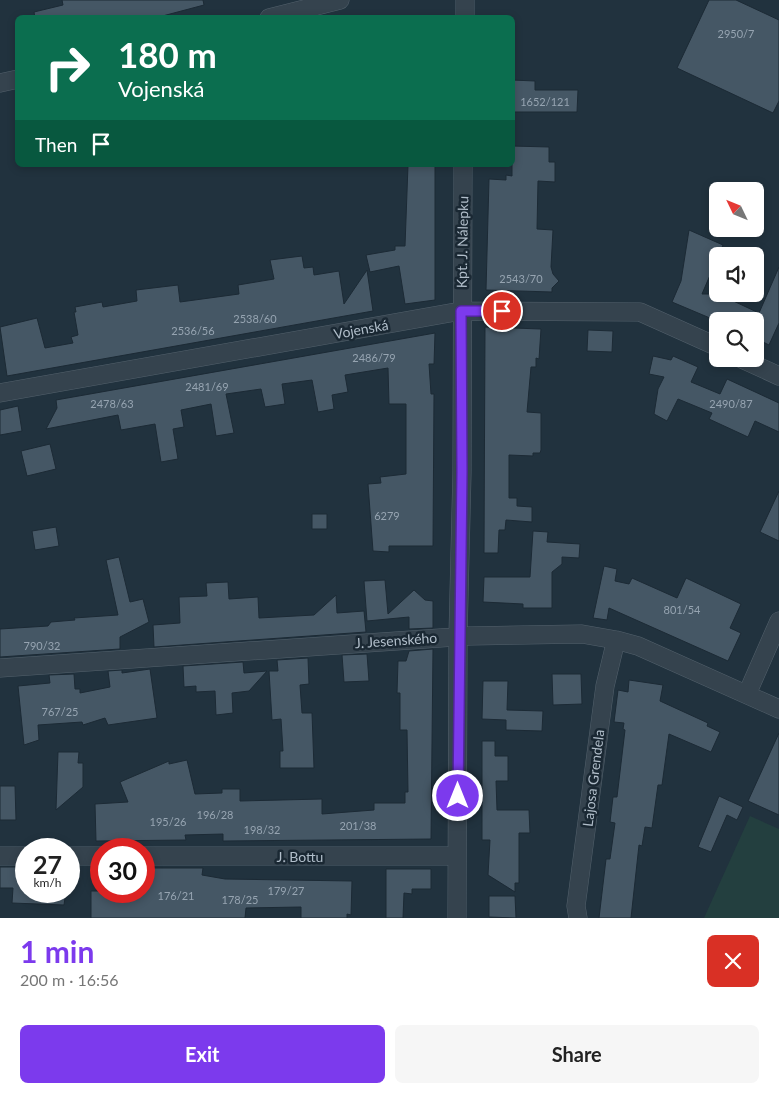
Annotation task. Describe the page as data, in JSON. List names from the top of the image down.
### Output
{
  "streets": {
    "street": [
      "Kpt. J. Nálepku",
      "Vojenská",
      "J. Jesenského",
      "Lajosa Grendela",
      "J. Bottu"
    ]
  },
  "crossings": [
    ["Kpt. J. Nálepku", "Vojenská"],
    ["Kpt. J. Nálepku", "J. Jesenského"],
    ["Kpt. J. Nálepku", "J. Bottu"],
    ["J. Jesenského", "Lajosa Grendela"]
  ],
  "house_numbers": [
    "2950/7",
    "1652/121",
    "2543/70",
    "2538/60",
    "2536/56",
    "2486/79",
    "2481/69",
    "2478/63",
    "2490/87",
    "6279",
    "801/54",
    "790/32",
    "767/25",
    "196/28",
    "195/26",
    "201/38",
    "198/32",
    "179/27",
    "176/21",
    "178/25"
  ],
  "north": "top left",
  "page": {
    "turn": ["180 m", "Vojenská"],
    "then": "Then",
    "speed": "27 km/h",
    "limit": "30",
    "heading": ["1 min", "200 m · 16:56"],
    "buttons": ["Exit", "Share"]
  }
}
